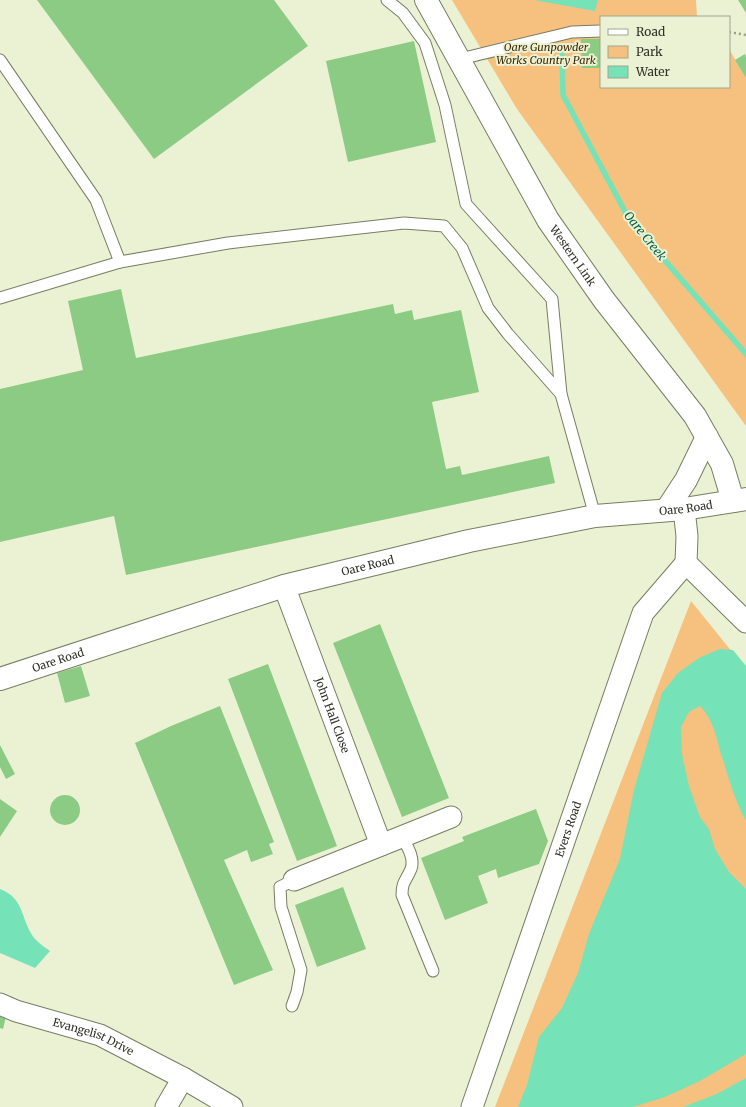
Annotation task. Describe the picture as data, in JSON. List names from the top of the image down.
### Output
{
  "streets": {
    "street": [
      "Western Link",
      "Oare Road",
      "John Hall Close",
      "Evers Road",
      "Evangelist Drive"
    ]
  },
  "crossings": [
    ["Western Link", "Oare Road"],
    ["Oare Road", "John Hall Close"]
  ],
  "water": ["Oare Creek"],
  "parks": ["Oare Gunpowder Works Country Park"],
  "legend": ["Road", "Park", "Water"]
}
